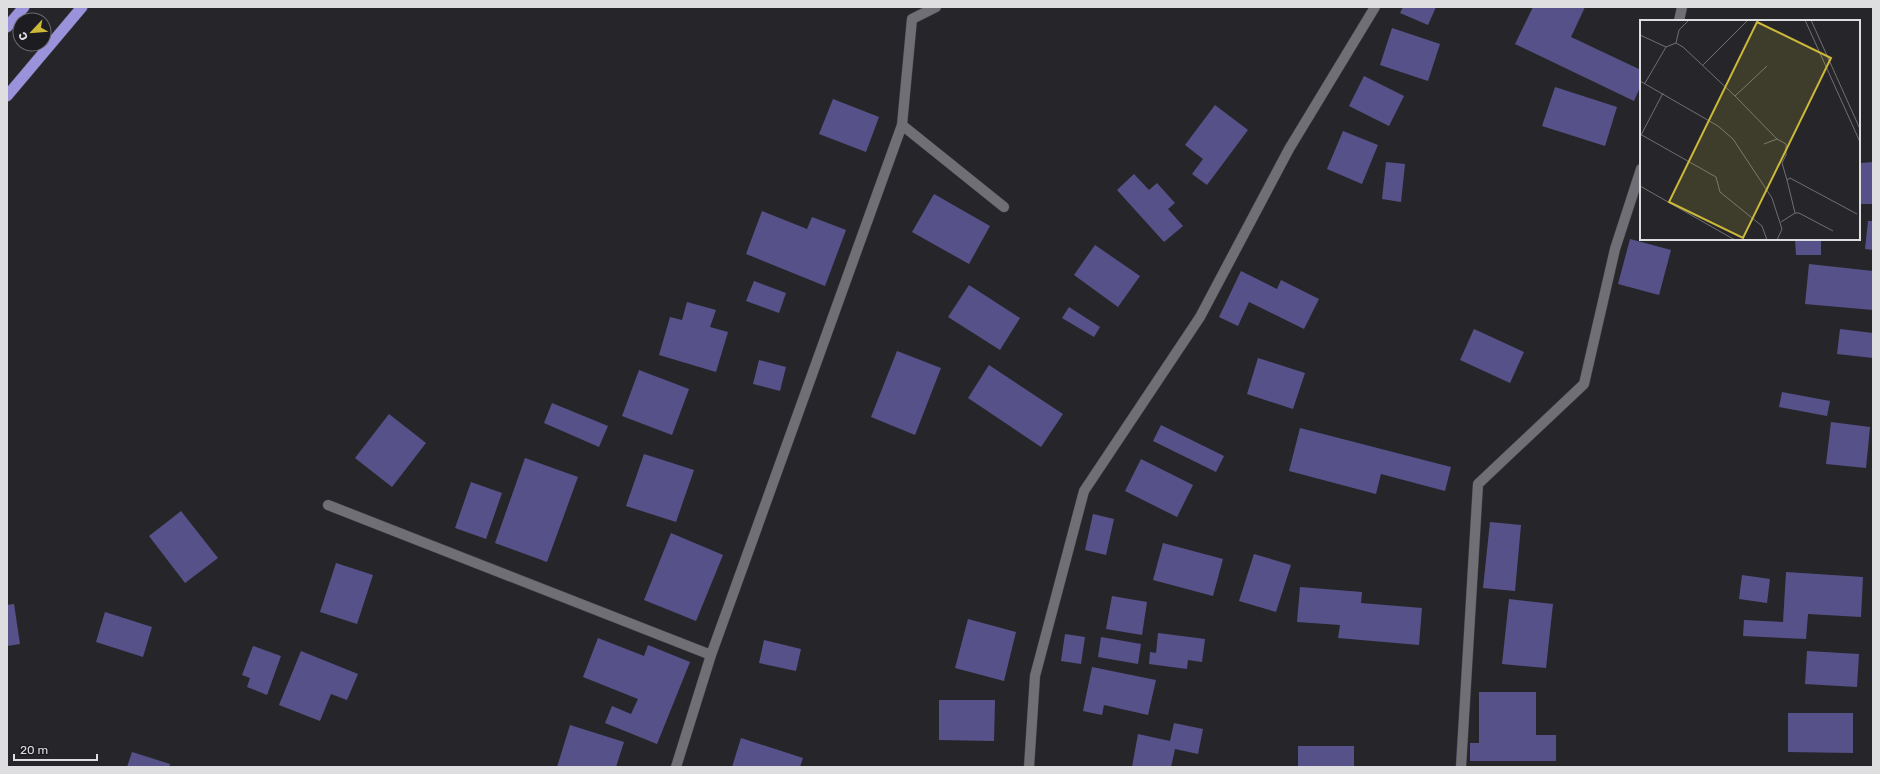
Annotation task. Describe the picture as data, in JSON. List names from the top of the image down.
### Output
{
  "scale_bar": "20 m",
  "north": "bottom left"
}
